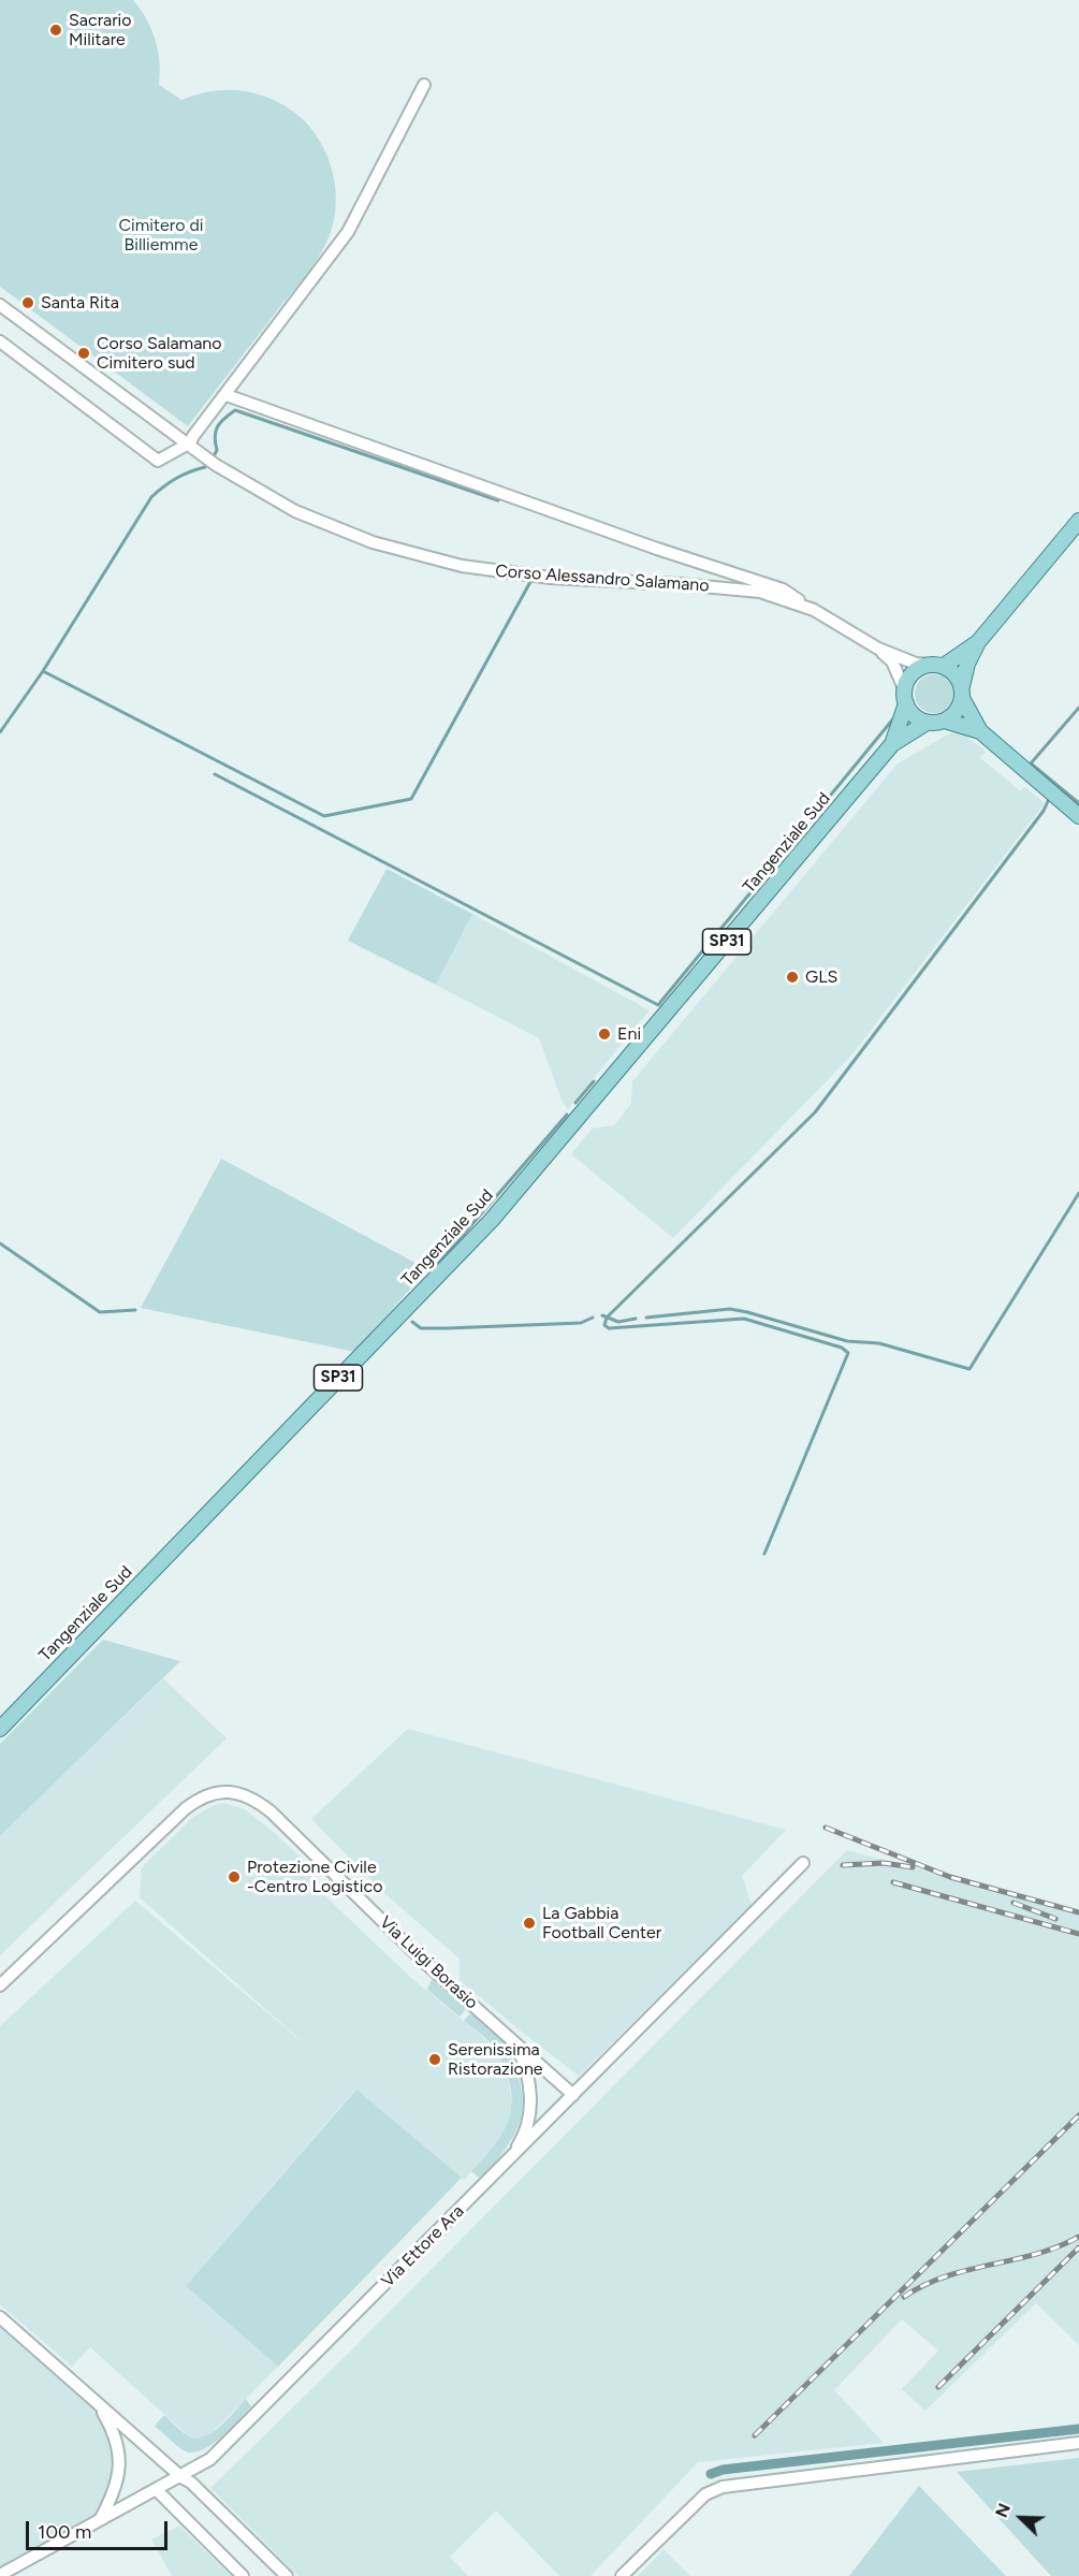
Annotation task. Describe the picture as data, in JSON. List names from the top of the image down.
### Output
{
  "streets": {
    "main road": ["Tangenziale Sud", "SP31"],
    "street": ["Corso Alessandro Salamano", "Via Luigi Borasio", "Via Ettore Ara"]
  },
  "crossings": [
    ["Corso Alessandro Salamano", "Tangenziale Sud"],
    ["Corso Alessandro Salamano", "SP31"],
    ["Tangenziale Sud", "SP31"],
    ["Via Luigi Borasio", "Via Ettore Ara"]
  ],
  "parks": ["Cimitero di Billiemme"],
  "places": [
    "Sacrario Militare",
    "Santa Rita",
    "Corso Salamano Cimitero sud",
    "GLS",
    "Eni",
    "Protezione Civile -Centro Logistico",
    "La Gabbia Football Center",
    "Serenissima Ristorazione"
  ],
  "scale_bar": "100 m",
  "north": "top left"
}
